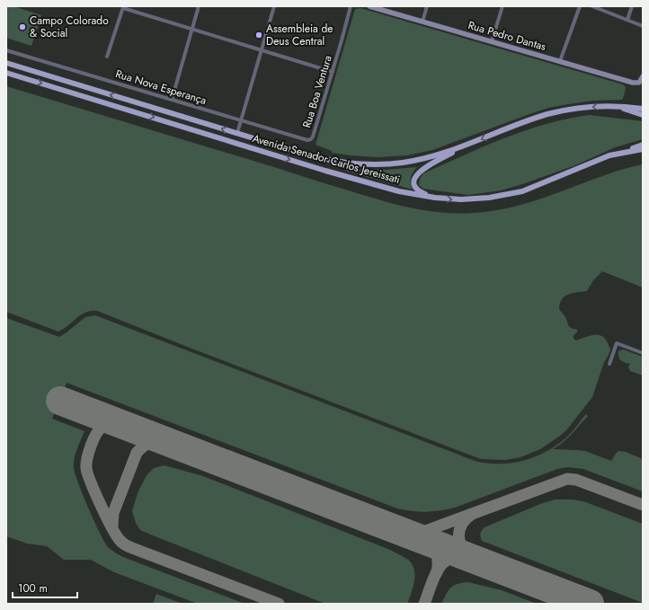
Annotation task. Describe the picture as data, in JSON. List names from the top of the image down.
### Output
{
  "streets": {
    "main road": ["Rua Pedro Dantas", "Avenida Senador Carlos Jereissati"],
    "street": ["Rua Nova Esperança", "Rua Boa Ventura"]
  },
  "crossings": [
    ["Rua Nova Esperança", "Rua Boa Ventura"]
  ],
  "places": ["Campo Colorado & Social", "Assembleia de Deus Central"],
  "scale_bar": "100 m"
}
